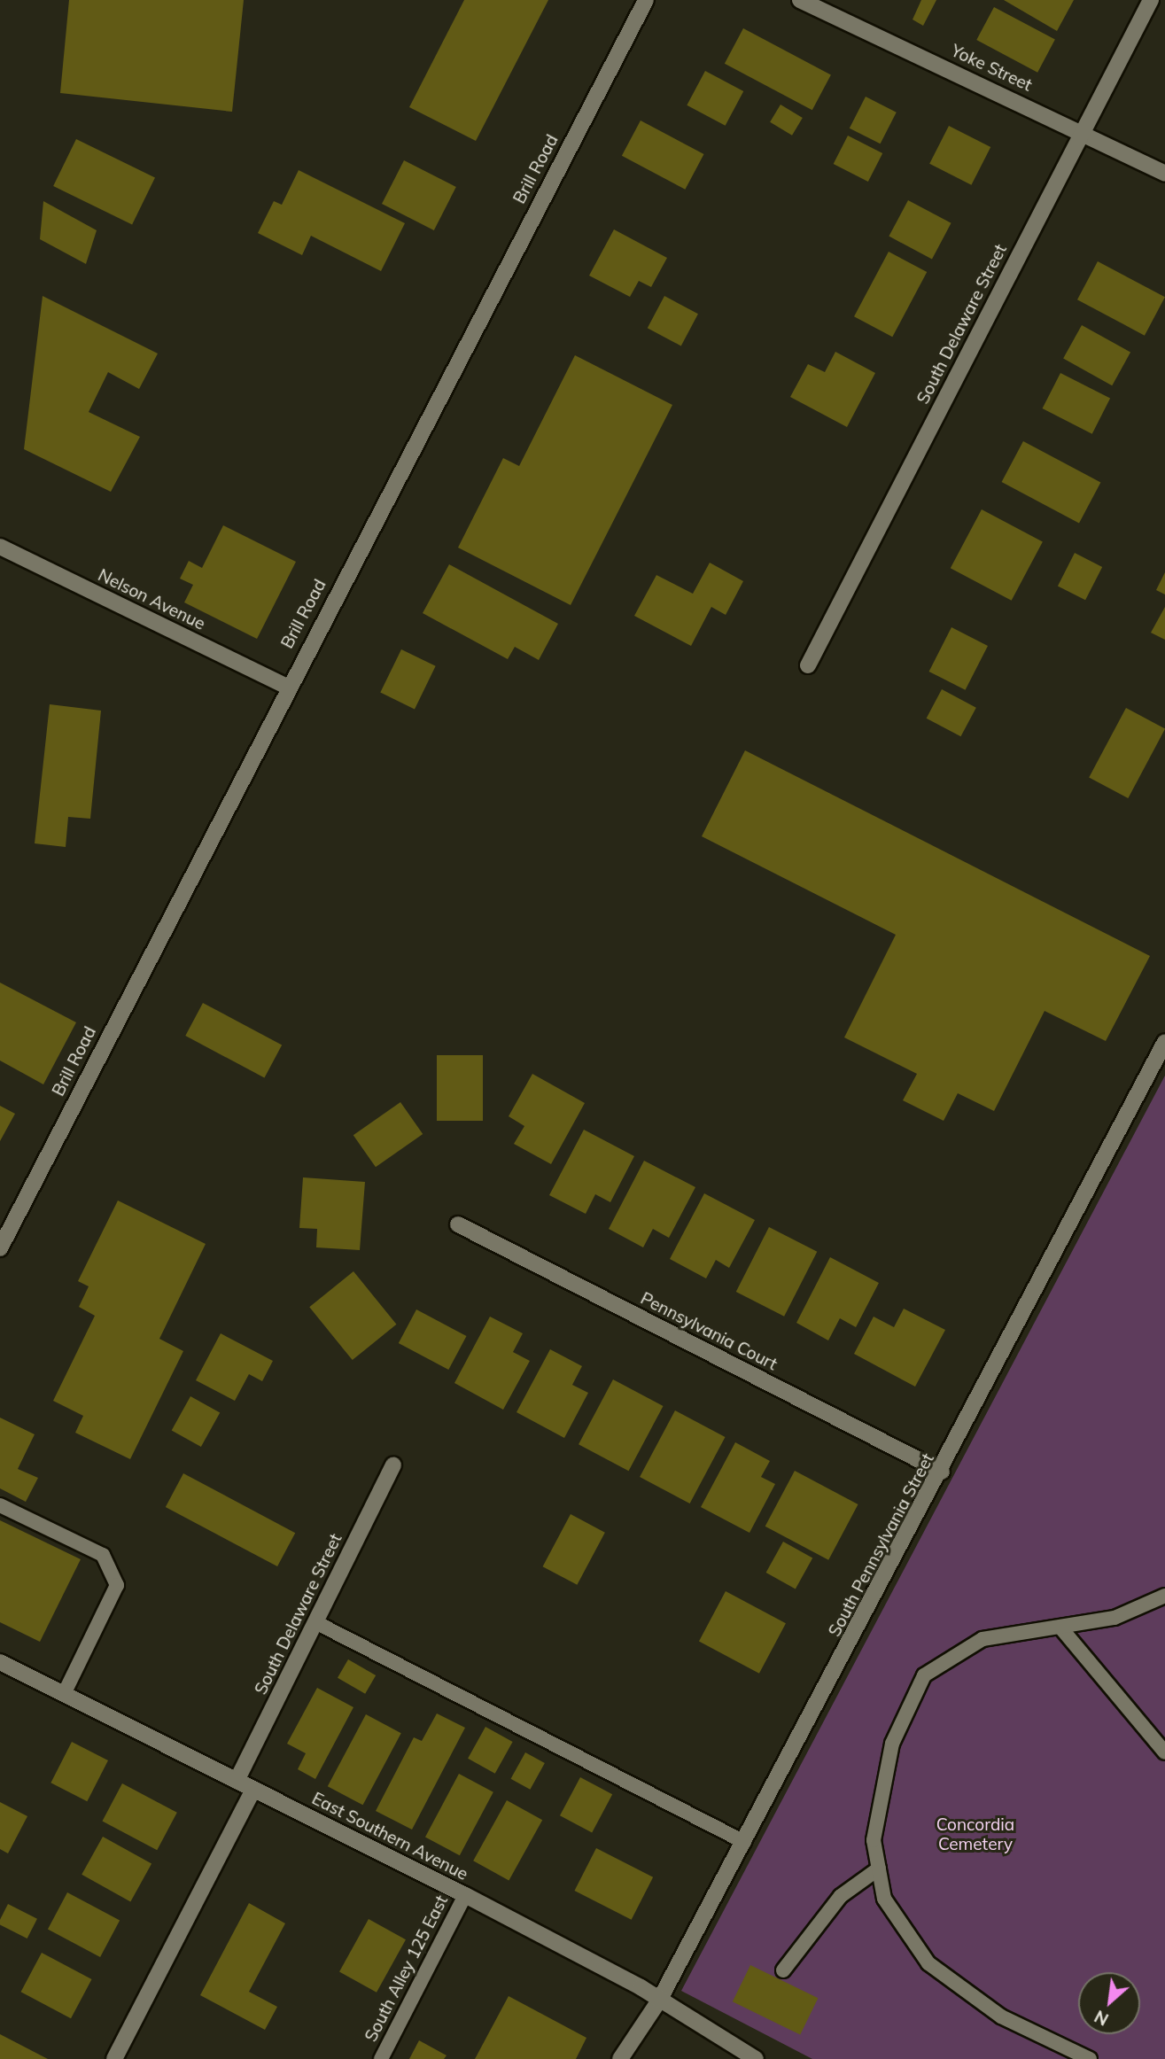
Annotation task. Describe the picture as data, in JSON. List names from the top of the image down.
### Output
{
  "streets": {
    "street": [
      "Yoke Street",
      "Brill Road",
      "South Delaware Street",
      "Nelson Avenue",
      "Pennsylvania Court",
      "South Pennsylvania Street",
      "East Southern Avenue"
    ],
    "lane": ["South Alley 125 East"]
  },
  "crossings": [
    ["Yoke Street", "South Delaware Street"],
    ["Brill Road", "Nelson Avenue"],
    ["South Delaware Street", "East Southern Avenue"],
    ["Pennsylvania Court", "South Pennsylvania Street"],
    ["South Pennsylvania Street", "East Southern Avenue"],
    ["East Southern Avenue", "South Alley 125 East"]
  ],
  "parks": ["Concordia Cemetery"],
  "north": "bottom left"
}
